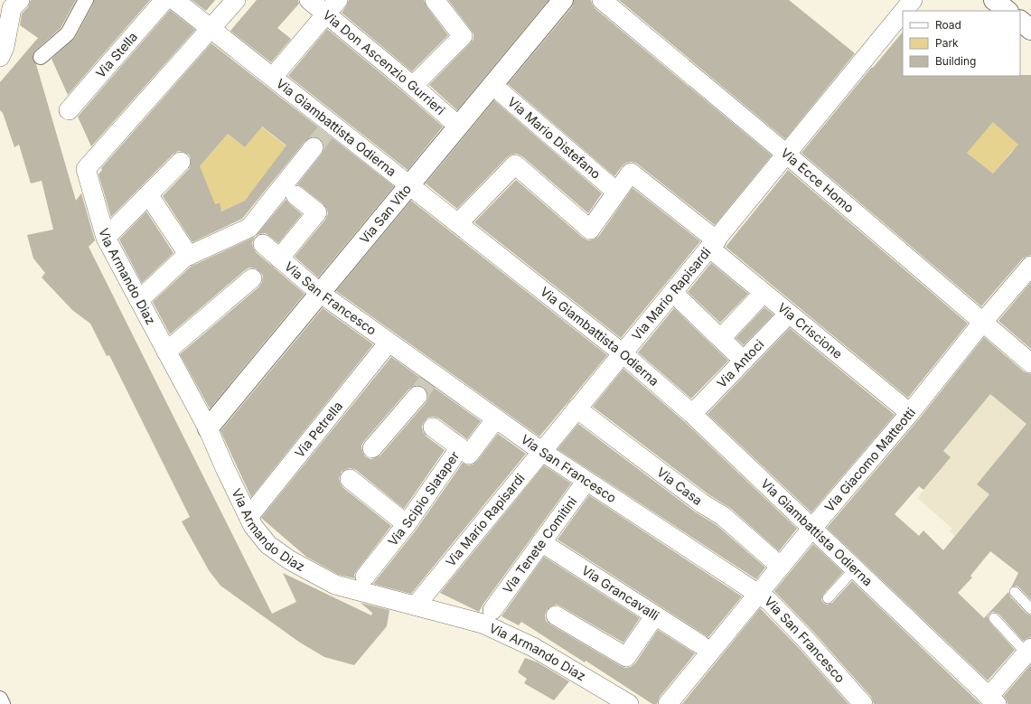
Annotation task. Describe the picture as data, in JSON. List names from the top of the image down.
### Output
{
  "streets": {
    "street": [
      "Via Stella",
      "Via Don Ascenzio Gurrieri",
      "Via Giambattista Odierna",
      "Via Mario Distefano",
      "Via Ecce Homo",
      "Via San Vito",
      "Via Armando Diaz",
      "Via Mario Rapisardi",
      "Via San Francesco",
      "Via Criscione",
      "Via Antoci",
      "Via Petrella",
      "Via Giacomo Matteotti",
      "Via Casa",
      "Via Scipio Slataper",
      "Via Tenete Comitini",
      "Via Grancavalli"
    ]
  },
  "crossings": [
    ["Via Don Ascenzio Gurrieri", "Via San Vito"],
    ["Via Giambattista Odierna", "Via San Vito"],
    ["Via Giambattista Odierna", "Via Armando Diaz"],
    ["Via Giambattista Odierna", "Via Mario Rapisardi"],
    ["Via Giambattista Odierna", "Via Antoci"],
    ["Via Giambattista Odierna", "Via Giacomo Matteotti"],
    ["Via Mario Distefano", "Via San Vito"],
    ["Via Mario Distefano", "Via Criscione"],
    ["Via Ecce Homo", "Via Mario Rapisardi"],
    ["Via Ecce Homo", "Via Giacomo Matteotti"],
    ["Via San Vito", "Via Armando Diaz"],
    ["Via San Vito", "Via San Francesco"],
    ["Via Armando Diaz", "Via Mario Rapisardi"],
    ["Via Armando Diaz", "Via Petrella"],
    ["Via Mario Rapisardi", "Via San Francesco"],
    ["Via Mario Rapisardi", "Via Criscione"],
    ["Via Mario Rapisardi", "Via Casa"],
    ["Via San Francesco", "Via Petrella"],
    ["Via San Francesco", "Via Giacomo Matteotti"],
    ["Via San Francesco", "Via Scipio Slataper"],
    ["Via San Francesco", "Via Tenete Comitini"],
    ["Via Criscione", "Via Antoci"],
    ["Via Criscione", "Via Giacomo Matteotti"],
    ["Via Giacomo Matteotti", "Via Casa"],
    ["Via Tenete Comitini", "Via Grancavalli"]
  ],
  "legend": ["Road", "Park", "Building"]
}
